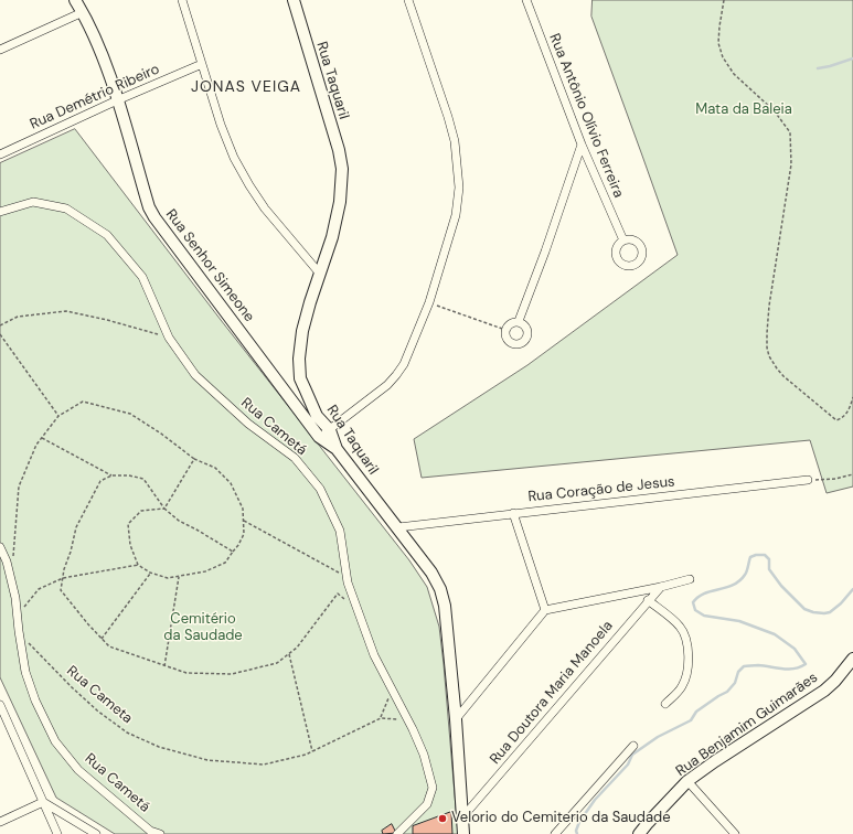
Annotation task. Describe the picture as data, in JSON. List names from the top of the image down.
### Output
{
  "streets": {
    "street": [
      "Rua Taquaril",
      "Rua Demétrio Ribeiro",
      "Rua Antônio Olívio Ferreira",
      "Rua Senhor Simeone",
      "Rua Cametá",
      "Rua Coração de Jesus",
      "Rua Doutora Maria Manoela",
      "Rua Benjamim Guimarães"
    ],
    "path": ["Rua Cameta"]
  },
  "crossings": [
    ["Rua Taquaril", "Rua Senhor Simeone"],
    ["Rua Taquaril", "Rua Coração de Jesus"],
    ["Rua Taquaril", "Rua Doutora Maria Manoela"],
    ["Rua Demétrio Ribeiro", "Rua Senhor Simeone"],
    ["Rua Cametá", "Rua Cameta"]
  ],
  "districts": ["JONAS VEIGA"],
  "parks": ["Mata da Baleia", "Cemitério da Saudade"],
  "places": ["Velorio do Cemiterio da Saudade"]
}
